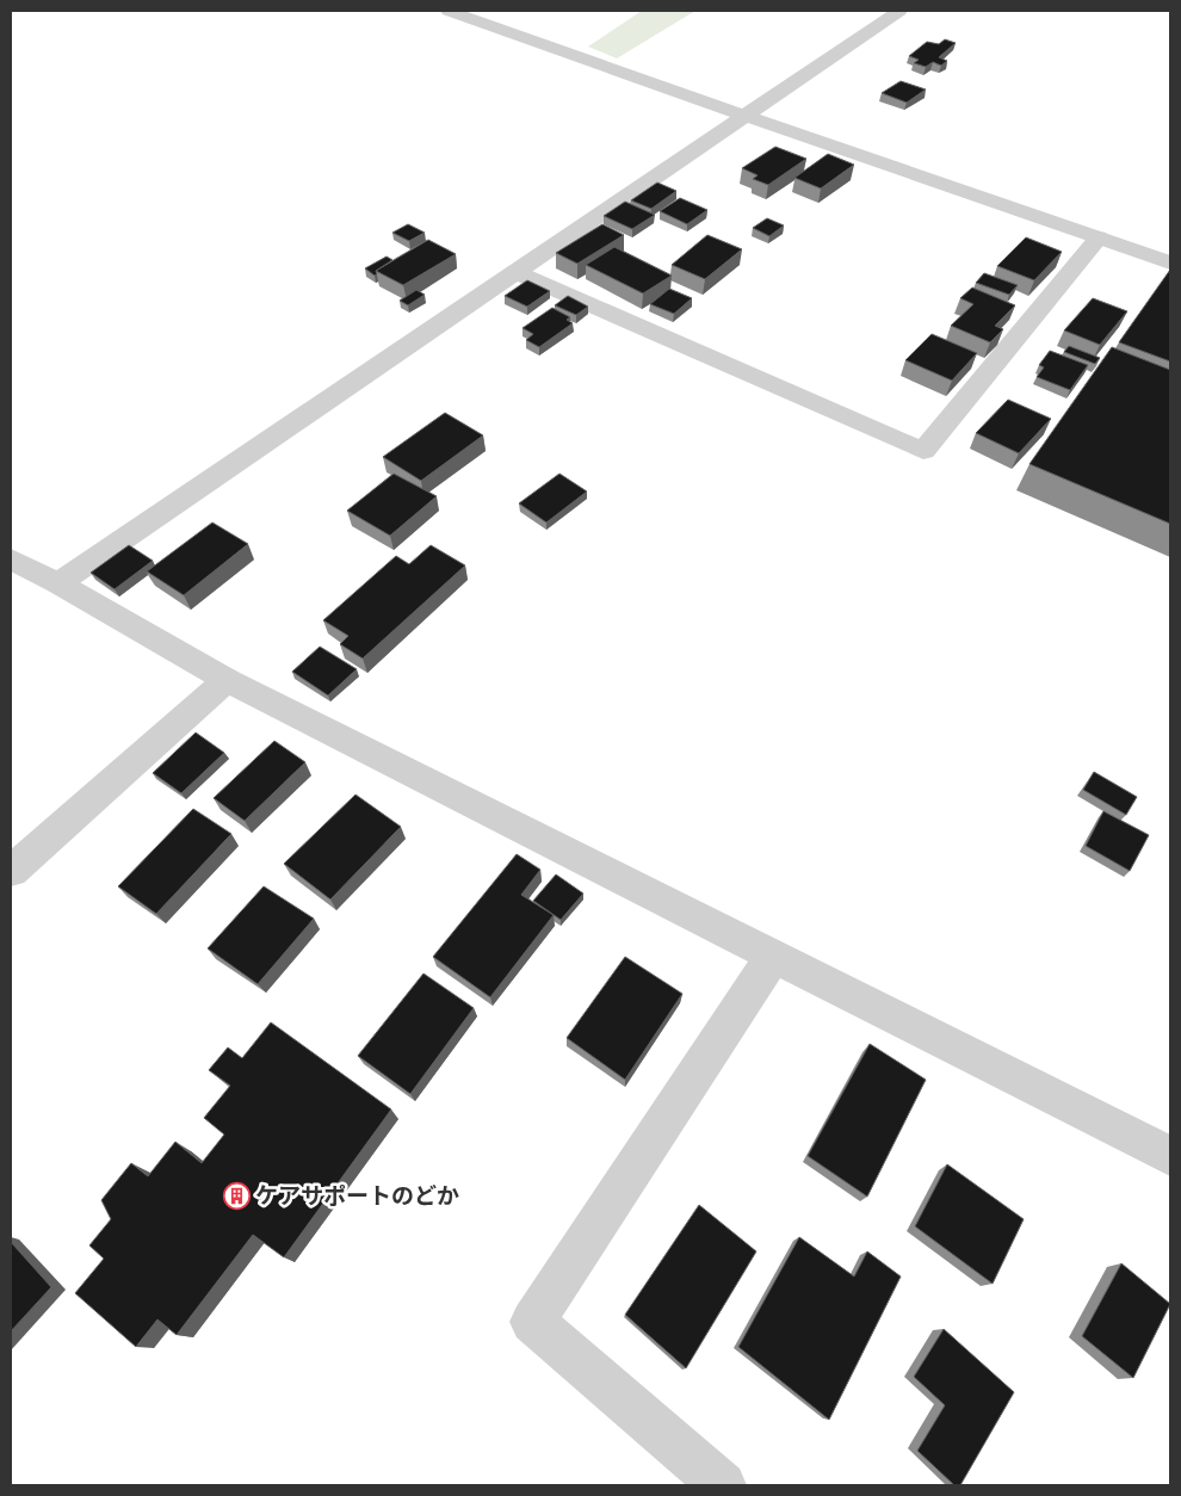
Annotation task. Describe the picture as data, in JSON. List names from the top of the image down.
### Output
{
  "places": {
    "building": ["ケアサポートのどか"]
  }
}
